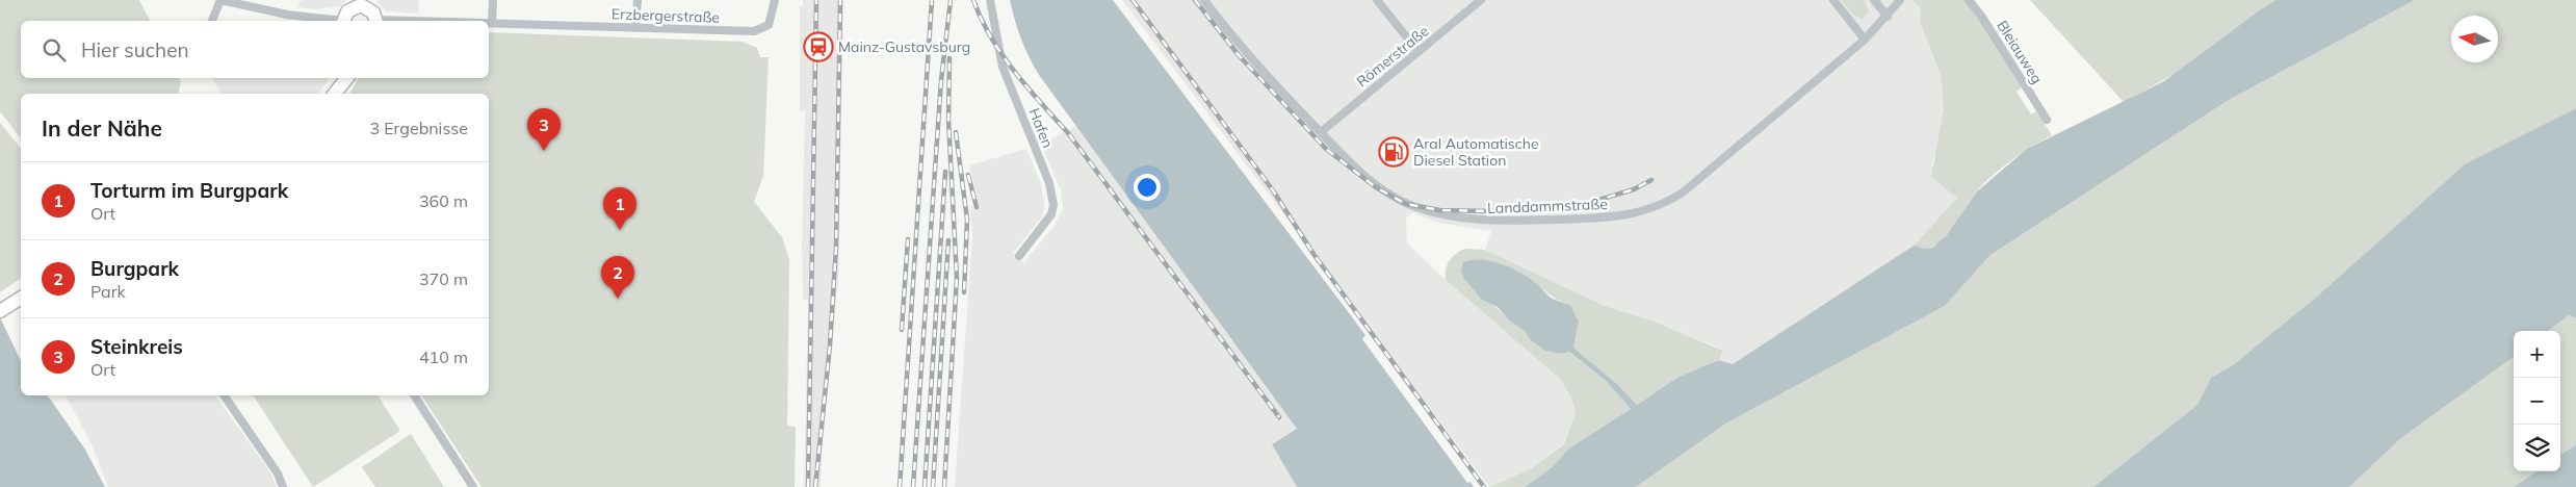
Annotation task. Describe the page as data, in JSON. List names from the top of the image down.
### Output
{
  "streets": {
    "street": [
      "Erzbergerstraße",
      "Bleiauweg",
      "Römerstraße",
      "Hafen",
      "Landdammstraße"
    ]
  },
  "crossings": [
    ["Römerstraße", "Landdammstraße"]
  ],
  "places": {
    "station": ["Mainz-Gustavsburg"],
    "fuel station": ["Aral Automatische Diesel Station"]
  },
  "north": "left",
  "page": {
    "search": "Hier suchen",
    "heading": ["In der Nähe", "3 Ergebnisse"],
    "pins": ["3", "1", "2"],
    "list": [
      {
        "mark": "1",
        "name": "Torturm im Burgpark",
        "note": "Ort",
        "value": "360 m"
      },
      {
        "mark": "2",
        "name": "Burgpark",
        "note": "Park",
        "value": "370 m"
      },
      {
        "mark": "3",
        "name": "Steinkreis",
        "note": "Ort",
        "value": "410 m"
      }
    ],
    "map_buttons": ["+", "−"]
  }
}
